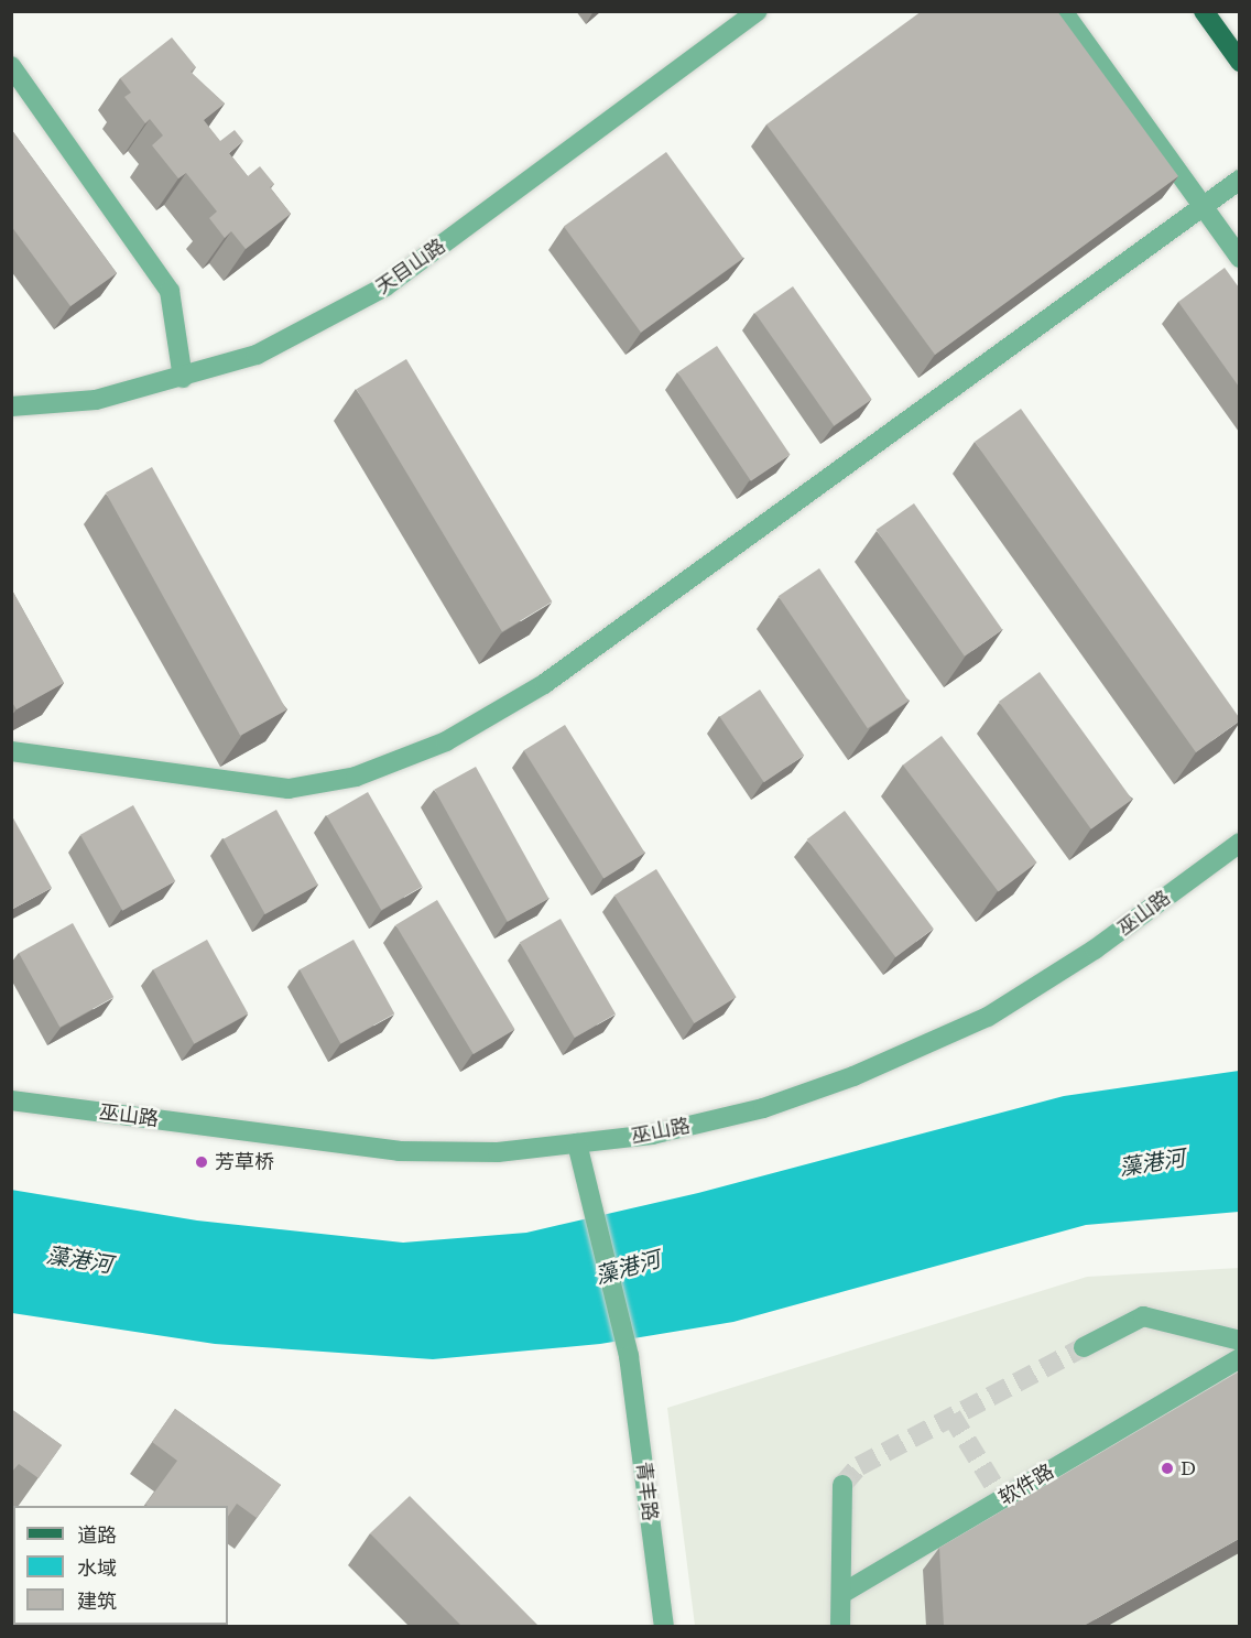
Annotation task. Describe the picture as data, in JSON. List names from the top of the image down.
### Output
{
  "streets": {
    "street": [
      "天目山路",
      "巫山路",
      "软件路",
      "青丰路"
    ]
  },
  "crossings": [
    ["巫山路", "青丰路"]
  ],
  "water": ["藻港河"],
  "places": ["芳草桥", "D"],
  "legend": ["道路", "水域", "建筑"]
}
